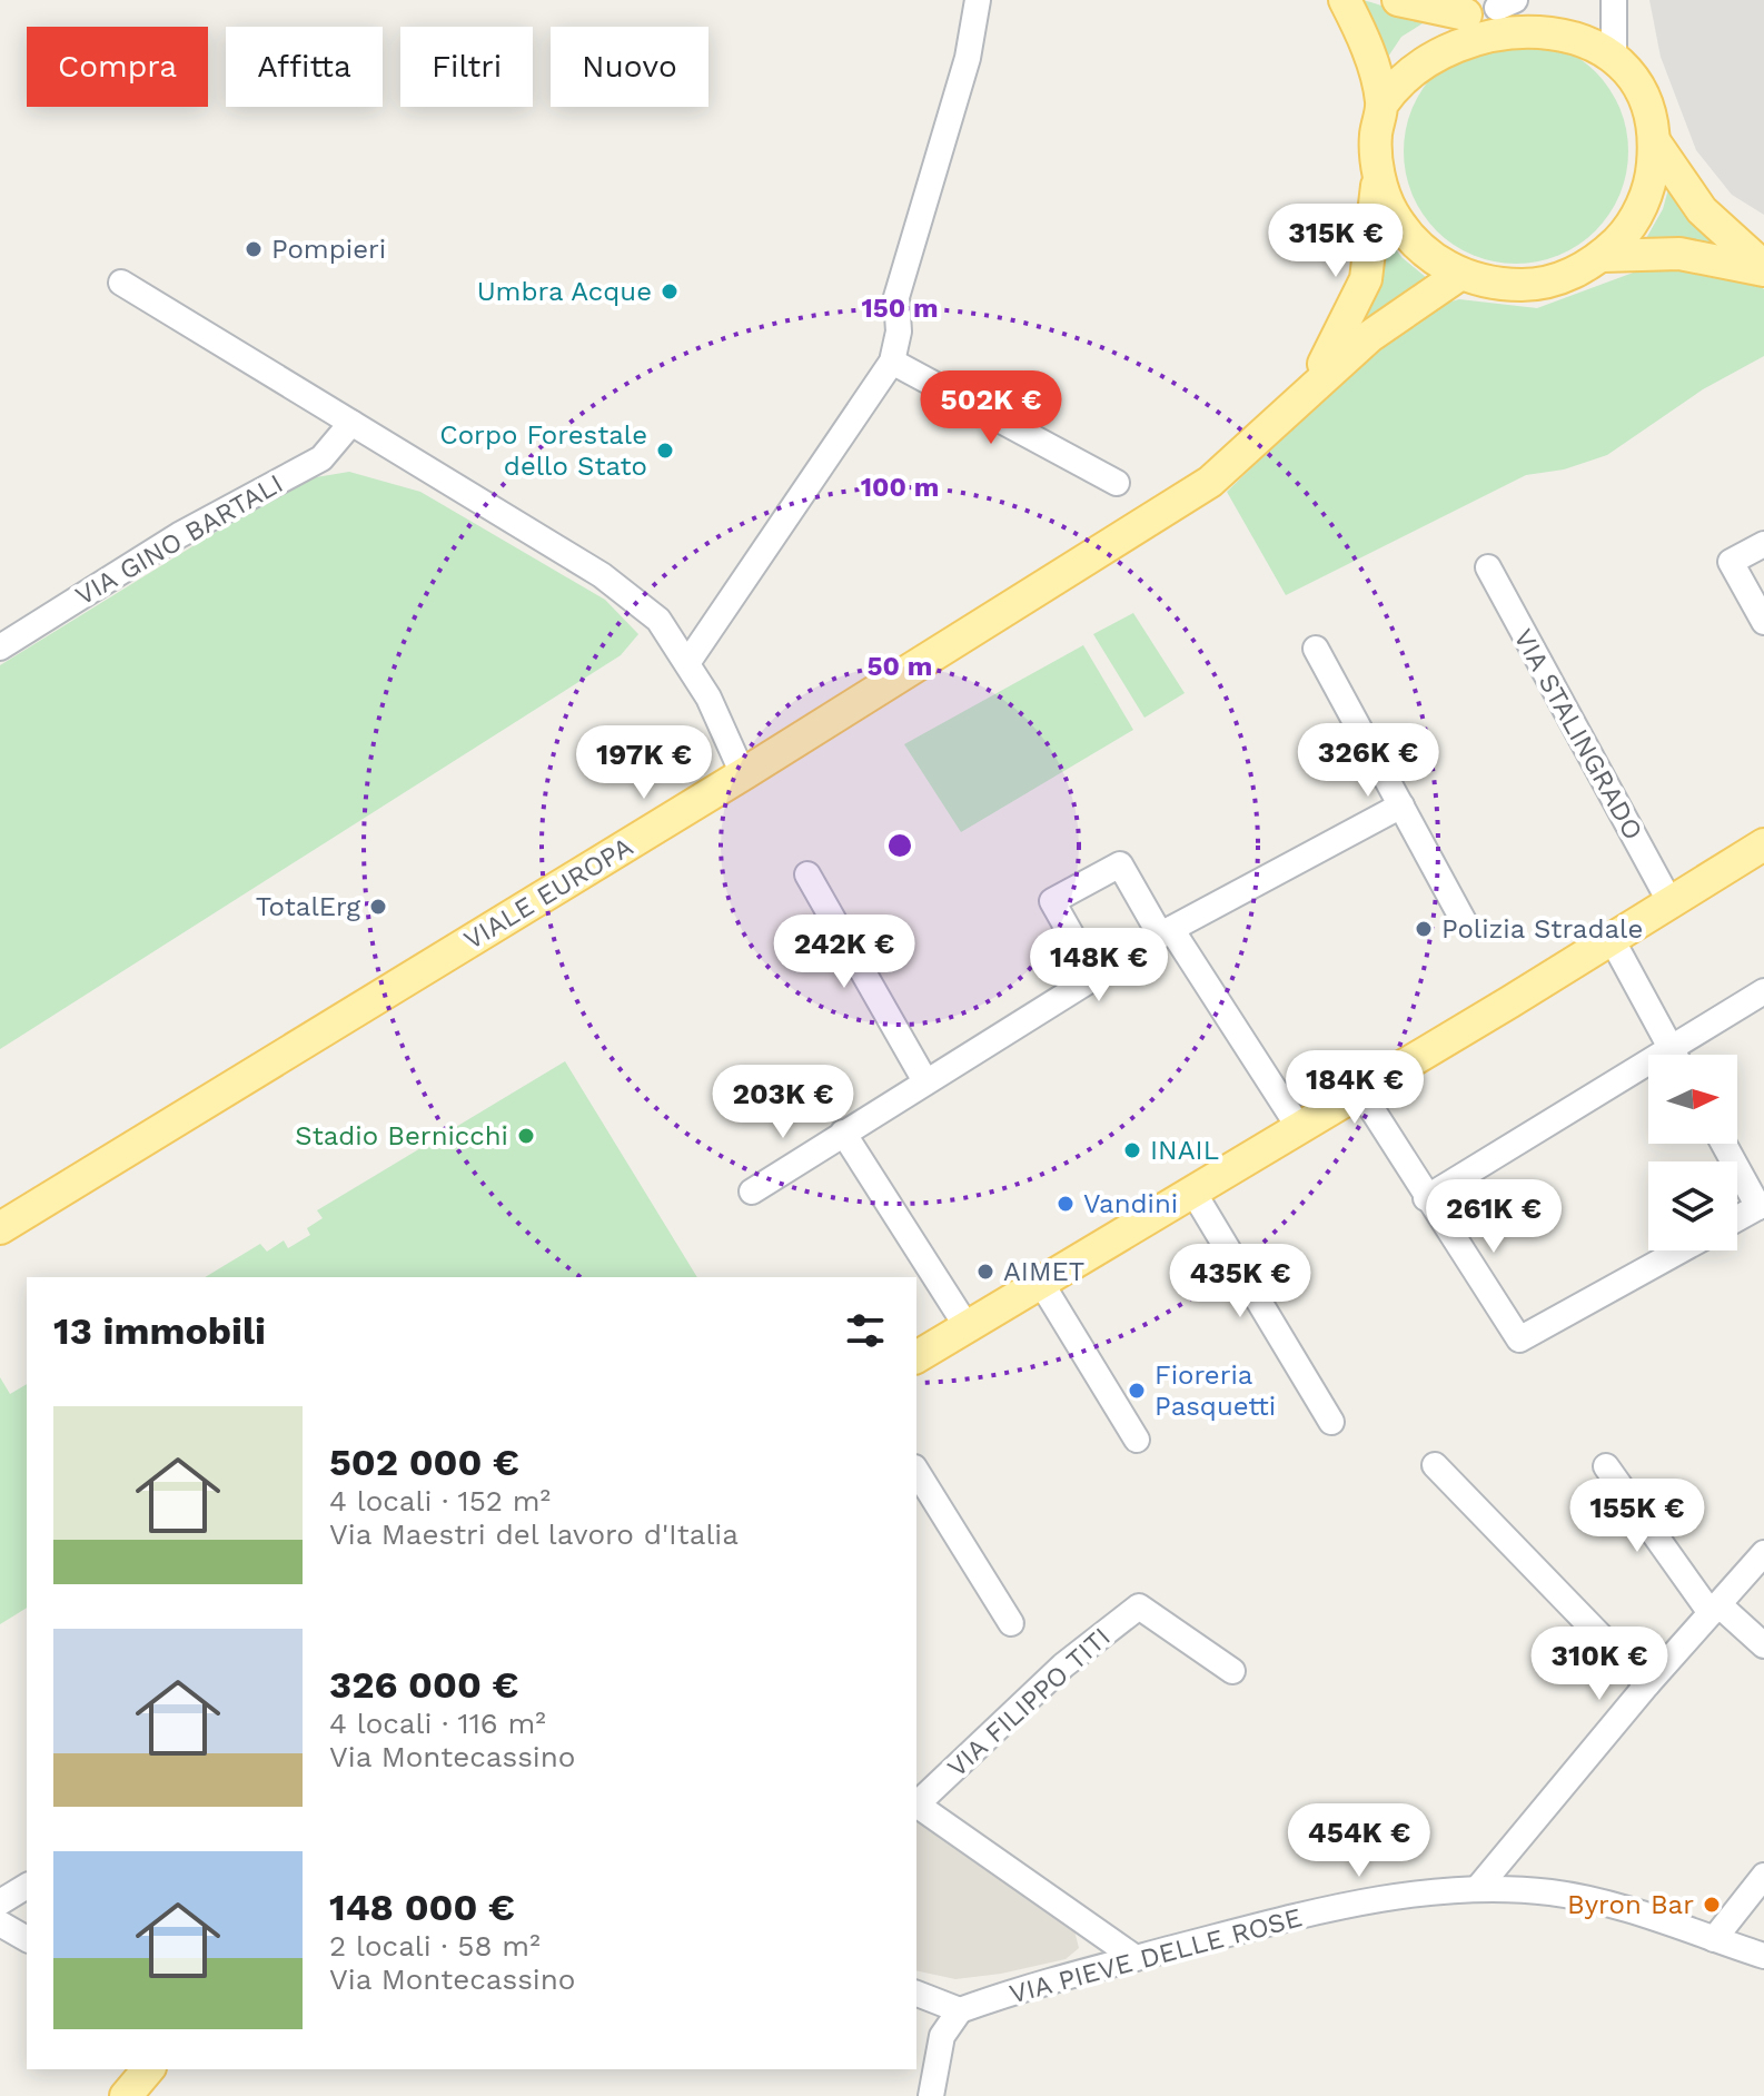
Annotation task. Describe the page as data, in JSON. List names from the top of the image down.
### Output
{
  "streets": {
    "main road": ["VIALE EUROPA"],
    "street": [
      "VIA GINO BARTALI",
      "VIA STALINGRADO",
      "VIA FILIPPO TITI",
      "VIA PIEVE DELLE ROSE"
    ]
  },
  "crossings": [
    ["VIA FILIPPO TITI", "VIA PIEVE DELLE ROSE"]
  ],
  "places": [
    "Pompieri",
    "Umbra Acque",
    "Corpo Forestale dello Stato",
    "TotalErg",
    "Polizia Stradale",
    "Stadio Bernicchi",
    "INAIL",
    "Vandini",
    "AIMET",
    "Fioreria Pasquetti",
    "Byron Bar"
  ],
  "north": "right",
  "page": {
    "chip": [
      "Compra",
      "Affitta",
      "Filtri",
      "Nuovo"
    ],
    "price": [
      "315K €",
      "502K €",
      "326K €",
      "197K €",
      "242K €",
      "148K €",
      "184K €",
      "203K €",
      "261K €",
      "435K €",
      "155K €",
      "310K €",
      "454K €"
    ],
    "heading": "13 immobili",
    "list": [
      {
        "name": "502 000 €",
        "note": "4 locali · 152 m² · Via Maestri del lavoro d'Italia"
      },
      {
        "name": "326 000 €",
        "note": "4 locali · 116 m² · Via Montecassino"
      },
      {
        "name": "148 000 €",
        "note": "2 locali · 58 m² · Via Montecassino"
      }
    ]
  },
  "rings": ["150 m", "100 m", "50 m"]
}
